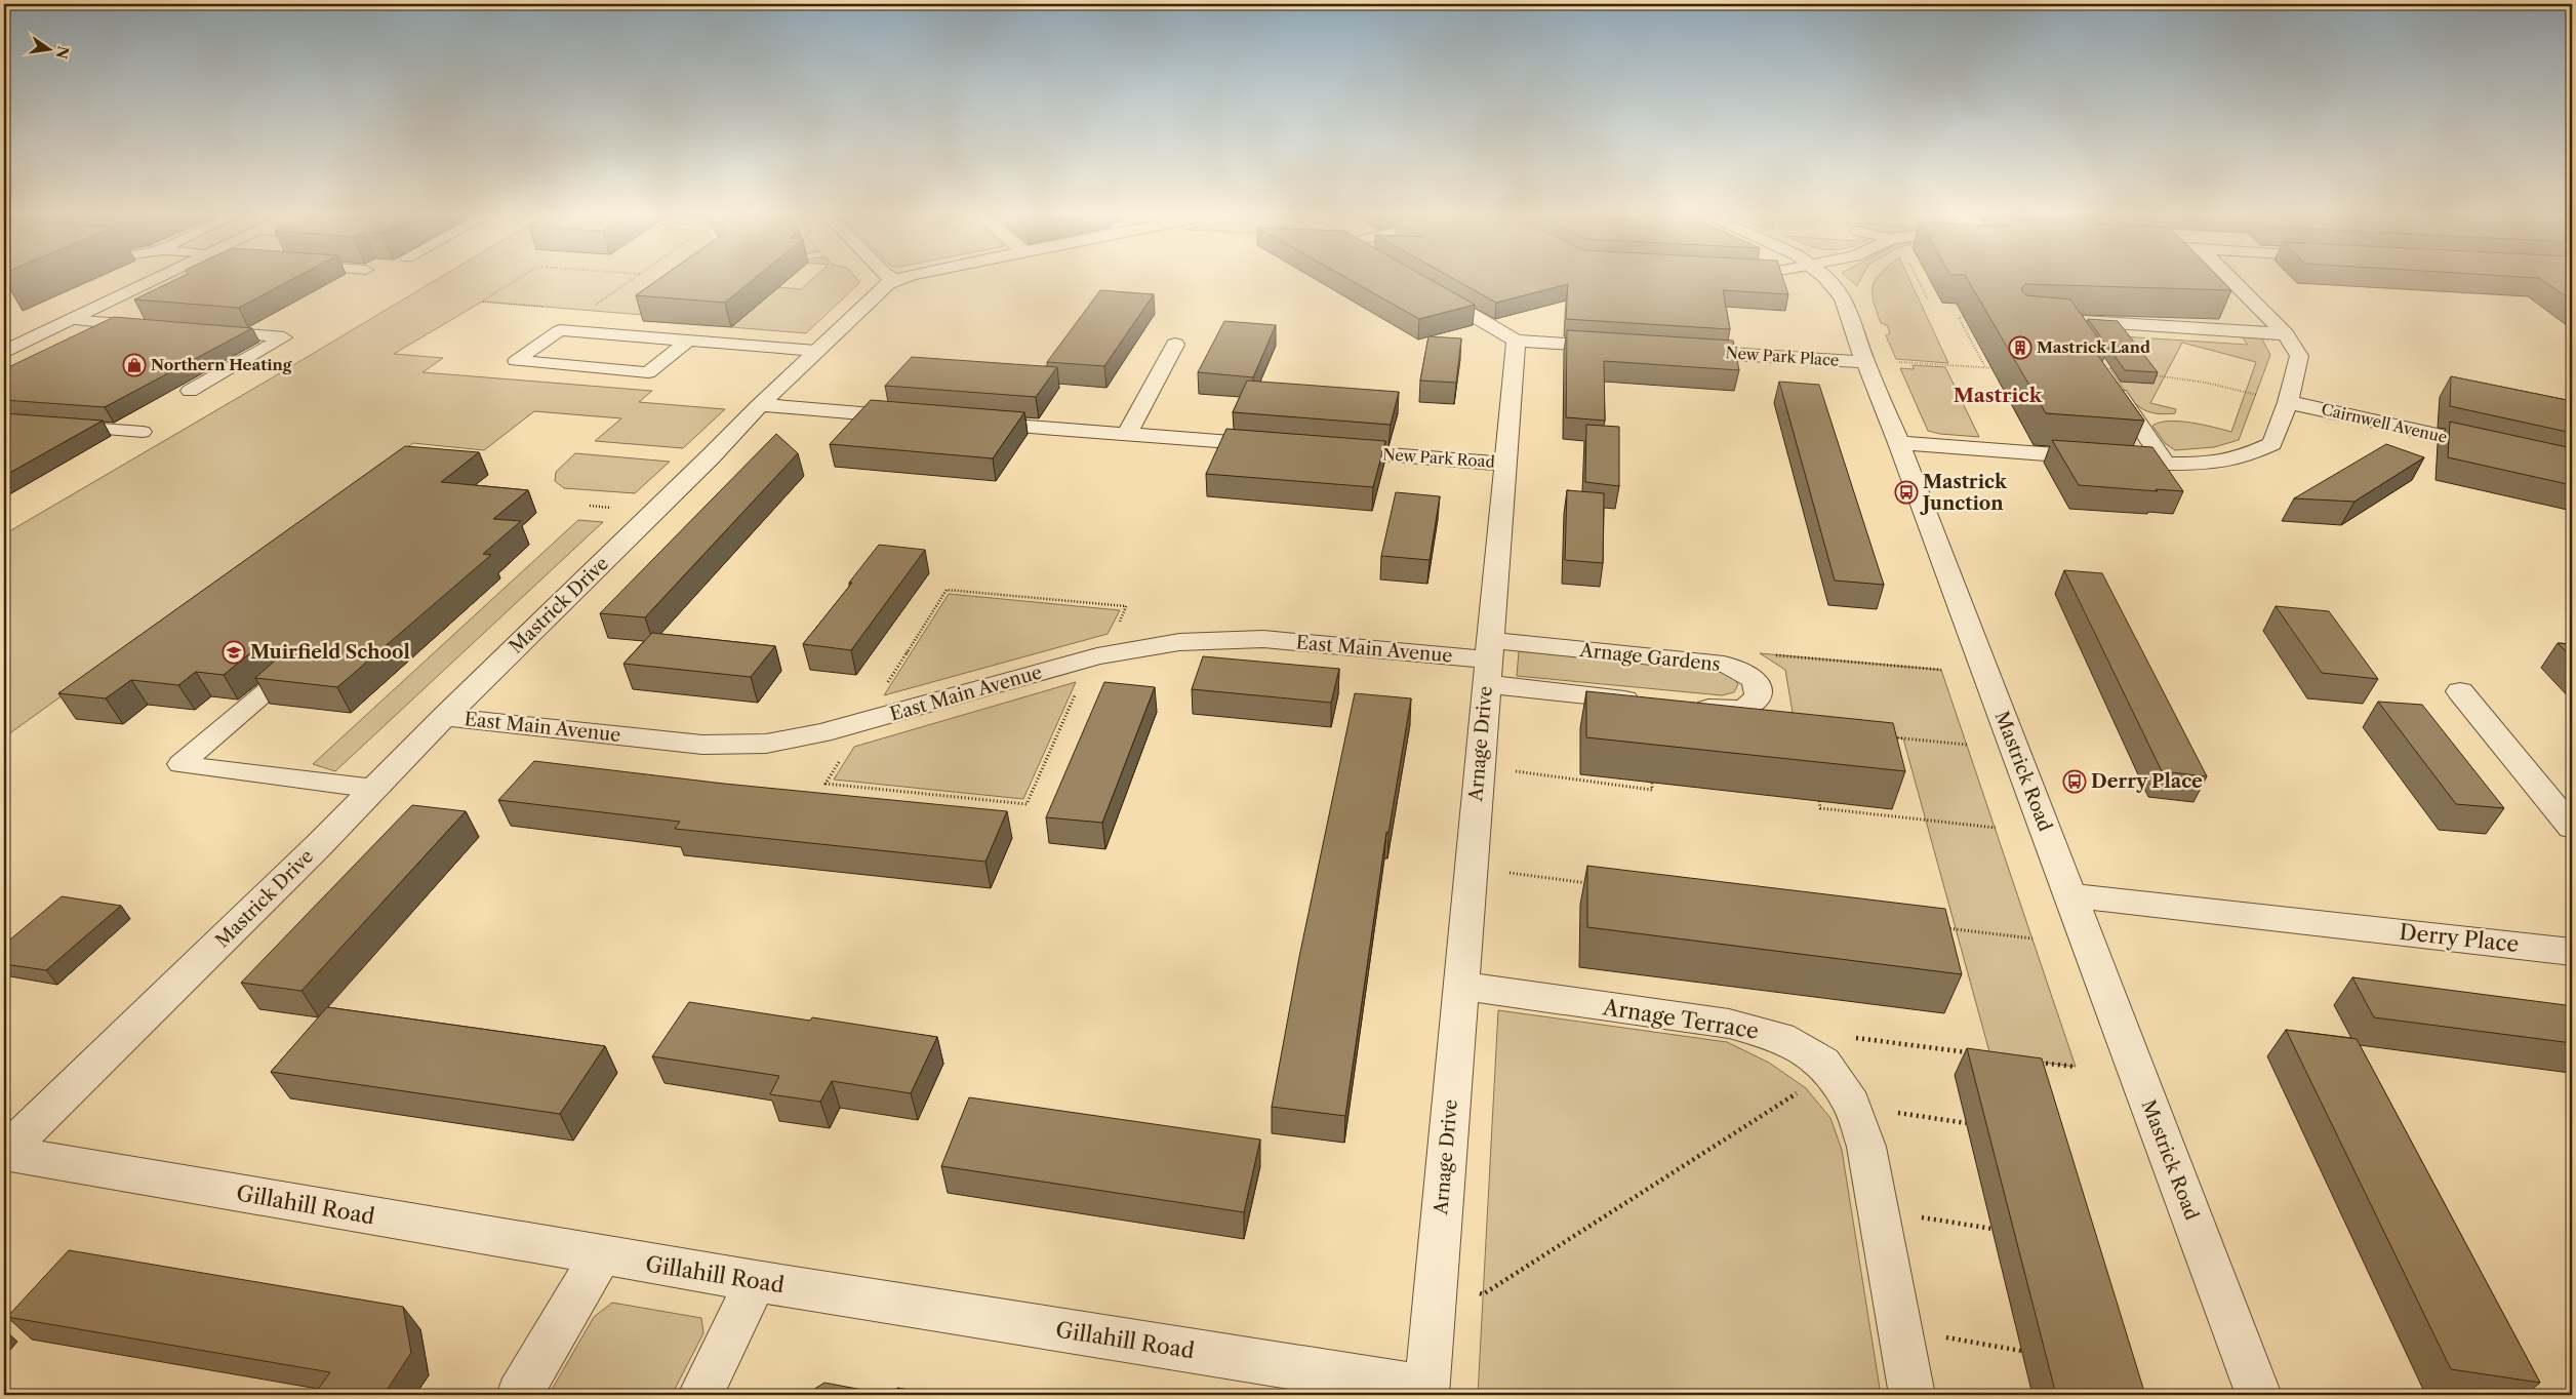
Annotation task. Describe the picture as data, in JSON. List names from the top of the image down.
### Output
{
  "streets": {
    "street": [
      "New Park Place",
      "Cairnwell Avenue",
      "New Park Road",
      "Mastrick Drive",
      "East Main Avenue",
      "Arnage Gardens",
      "Arnage Drive",
      "Mastrick Road",
      "Derry Place",
      "Arnage Terrace",
      "Gillahill Road"
    ]
  },
  "crossings": [
    ["New Park Place", "Mastrick Road"],
    ["New Park Road", "Arnage Drive"],
    ["Mastrick Drive", "East Main Avenue"],
    ["Mastrick Drive", "Gillahill Road"],
    ["East Main Avenue", "Arnage Gardens"],
    ["East Main Avenue", "Arnage Drive"],
    ["Arnage Gardens", "Arnage Drive"],
    ["Arnage Drive", "Arnage Terrace"],
    ["Arnage Drive", "Gillahill Road"],
    ["Mastrick Road", "Derry Place"]
  ],
  "districts": ["Mastrick"],
  "places": {
    "building": ["Mastrick Land"],
    "shop": ["Northern Heating"],
    "bus stop": ["Mastrick Junction", "Derry Place"],
    "school or university": ["Muirfield School"]
  },
  "north": "right"
}
